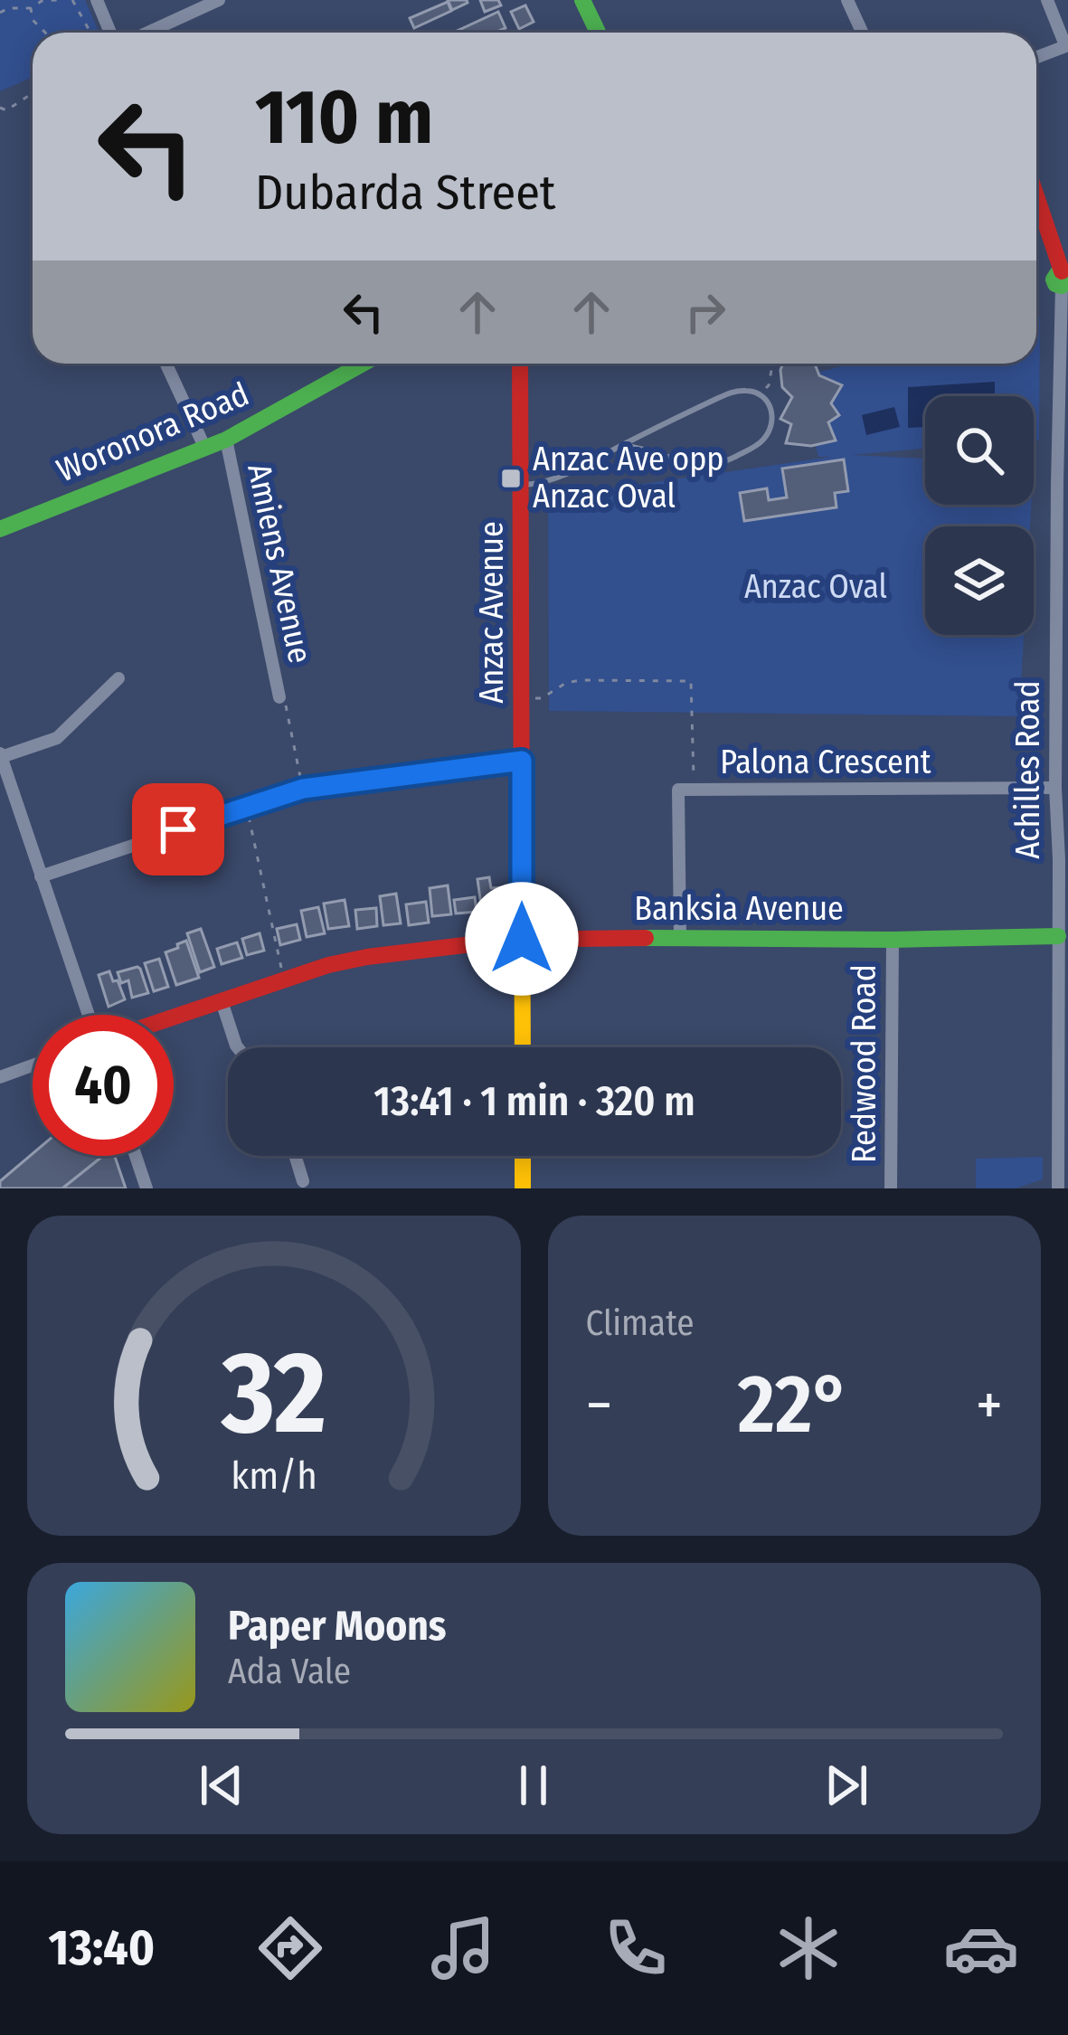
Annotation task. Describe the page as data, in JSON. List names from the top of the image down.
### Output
{
  "streets": {
    "street": [
      "Woronora Road",
      "Amiens Avenue",
      "Anzac Avenue",
      "Palona Crescent",
      "Achilles Road",
      "Banksia Avenue",
      "Redwood Road"
    ]
  },
  "crossings": [
    ["Woronora Road", "Amiens Avenue"],
    ["Anzac Avenue", "Banksia Avenue"],
    ["Palona Crescent", "Achilles Road"],
    ["Palona Crescent", "Banksia Avenue"],
    ["Achilles Road", "Banksia Avenue"],
    ["Banksia Avenue", "Redwood Road"]
  ],
  "parks": ["Anzac Oval"],
  "places": {
    "transit": ["Anzac Ave opp Anzac Oval"]
  },
  "page": {
    "turn": ["110 m", "Dubarda Street"],
    "limit": "40",
    "trip": "13:41 · 1 min · 320 m",
    "tile": "Climate",
    "heat": ["−", "22°", "+"],
    "song": ["Paper Moons", "Ada Vale"],
    "tabs": "13:40",
    "gauge": ["32", "km/h"]
  }
}
